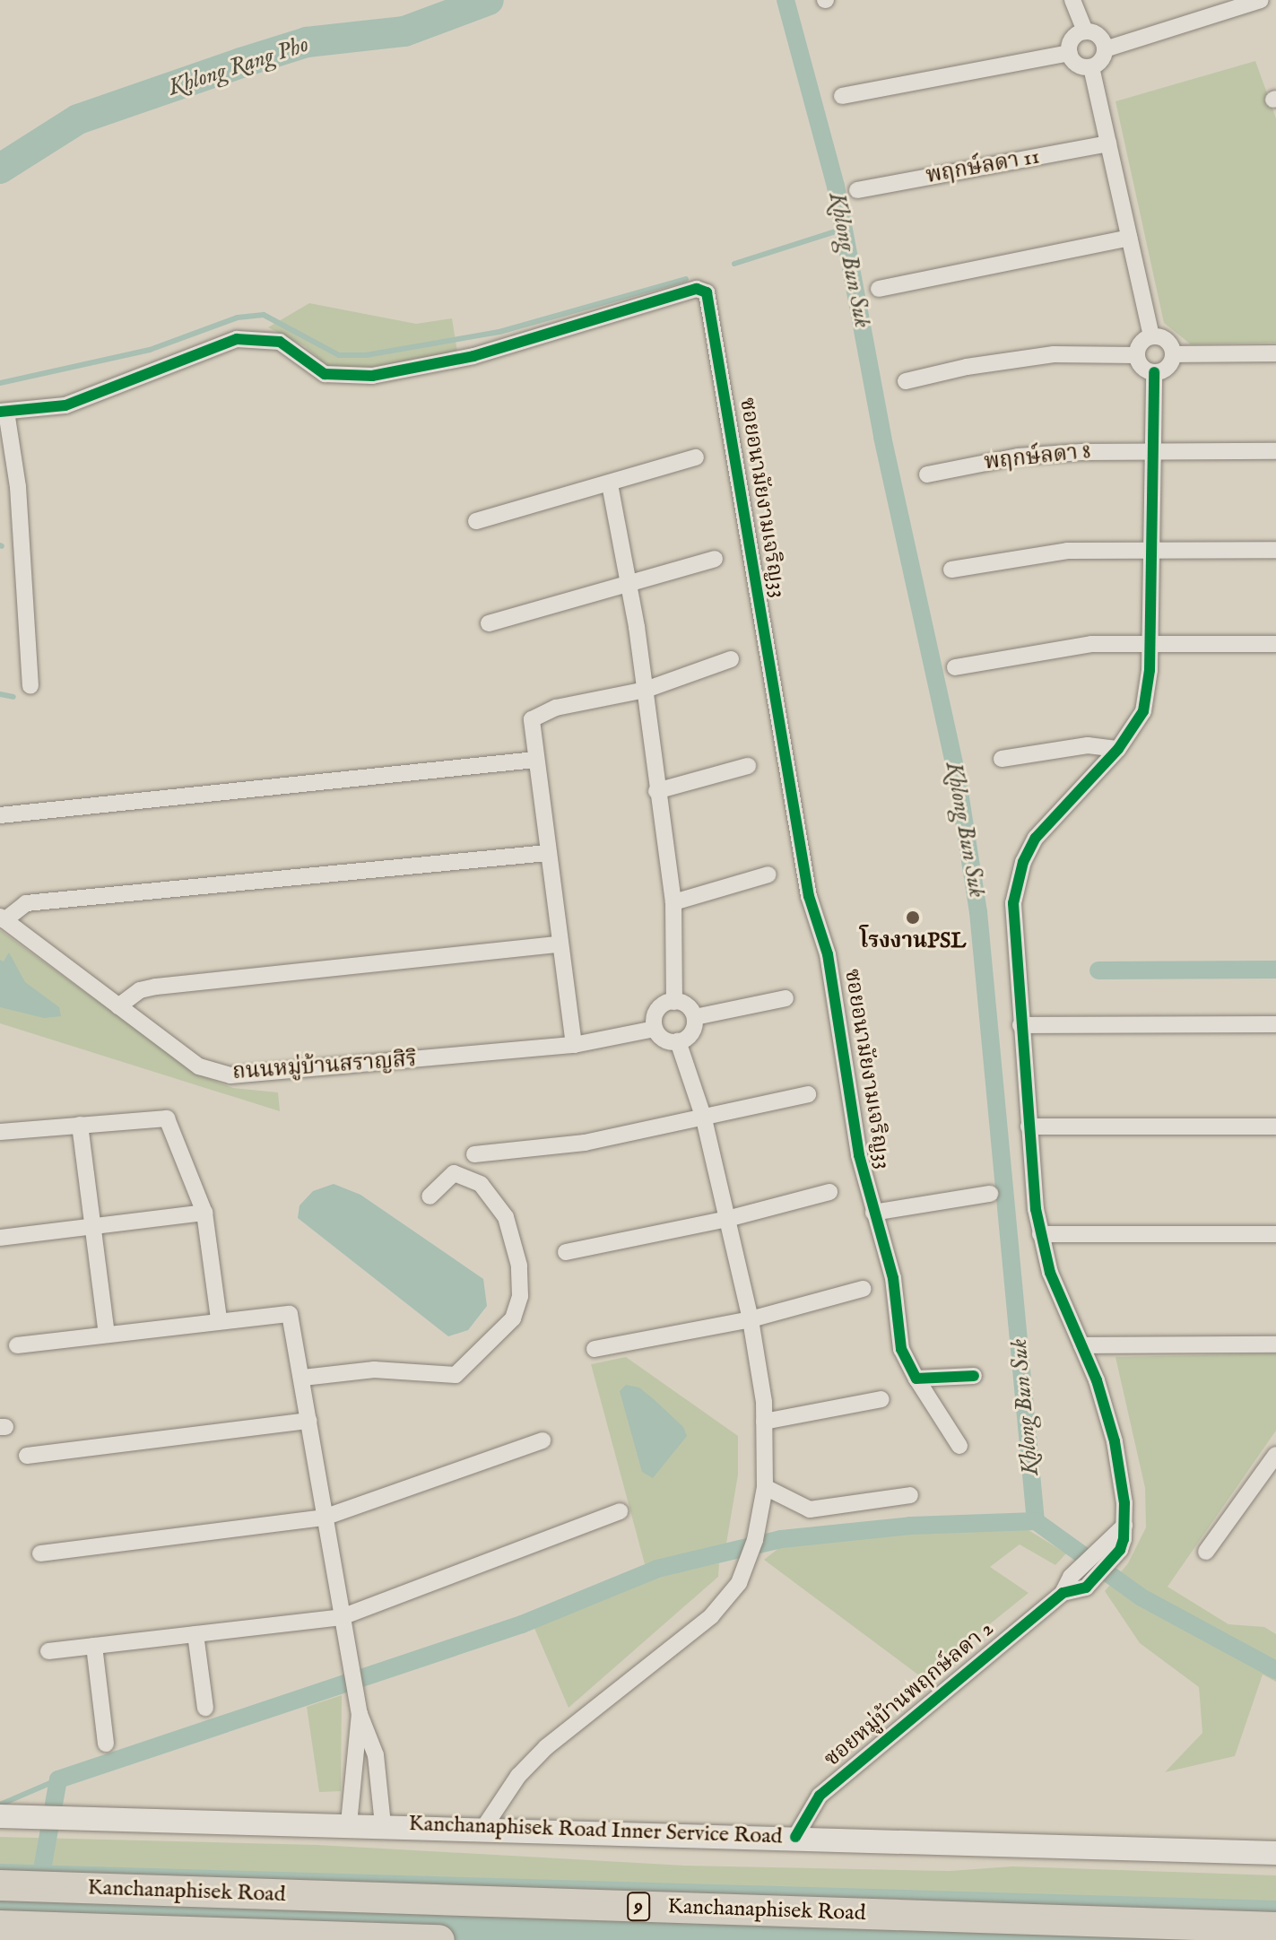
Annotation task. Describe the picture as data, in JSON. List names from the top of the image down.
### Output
{
  "streets": {
    "highway": ["Kanchanaphisek Road", "9"],
    "main road": ["Kanchanaphisek Road Inner Service Road"],
    "street": [
      "พฤกษ์ลดา 11",
      "พฤกษ์ลดา 8",
      "ซอยอนามัยงามเจริญ33",
      "ถนนหมู่บ้านสราญสิริ",
      "ซอยหมู่บ้านพฤกษ์ลดา 2"
    ]
  },
  "crossings": [
    ["ซอยหมู่บ้านพฤกษ์ลดา 2", "Kanchanaphisek Road Inner Service Road"]
  ],
  "water": ["Khlong Rang Pho", "Khlong Bun Suk"],
  "places": ["โรงงานPSL"]
}
